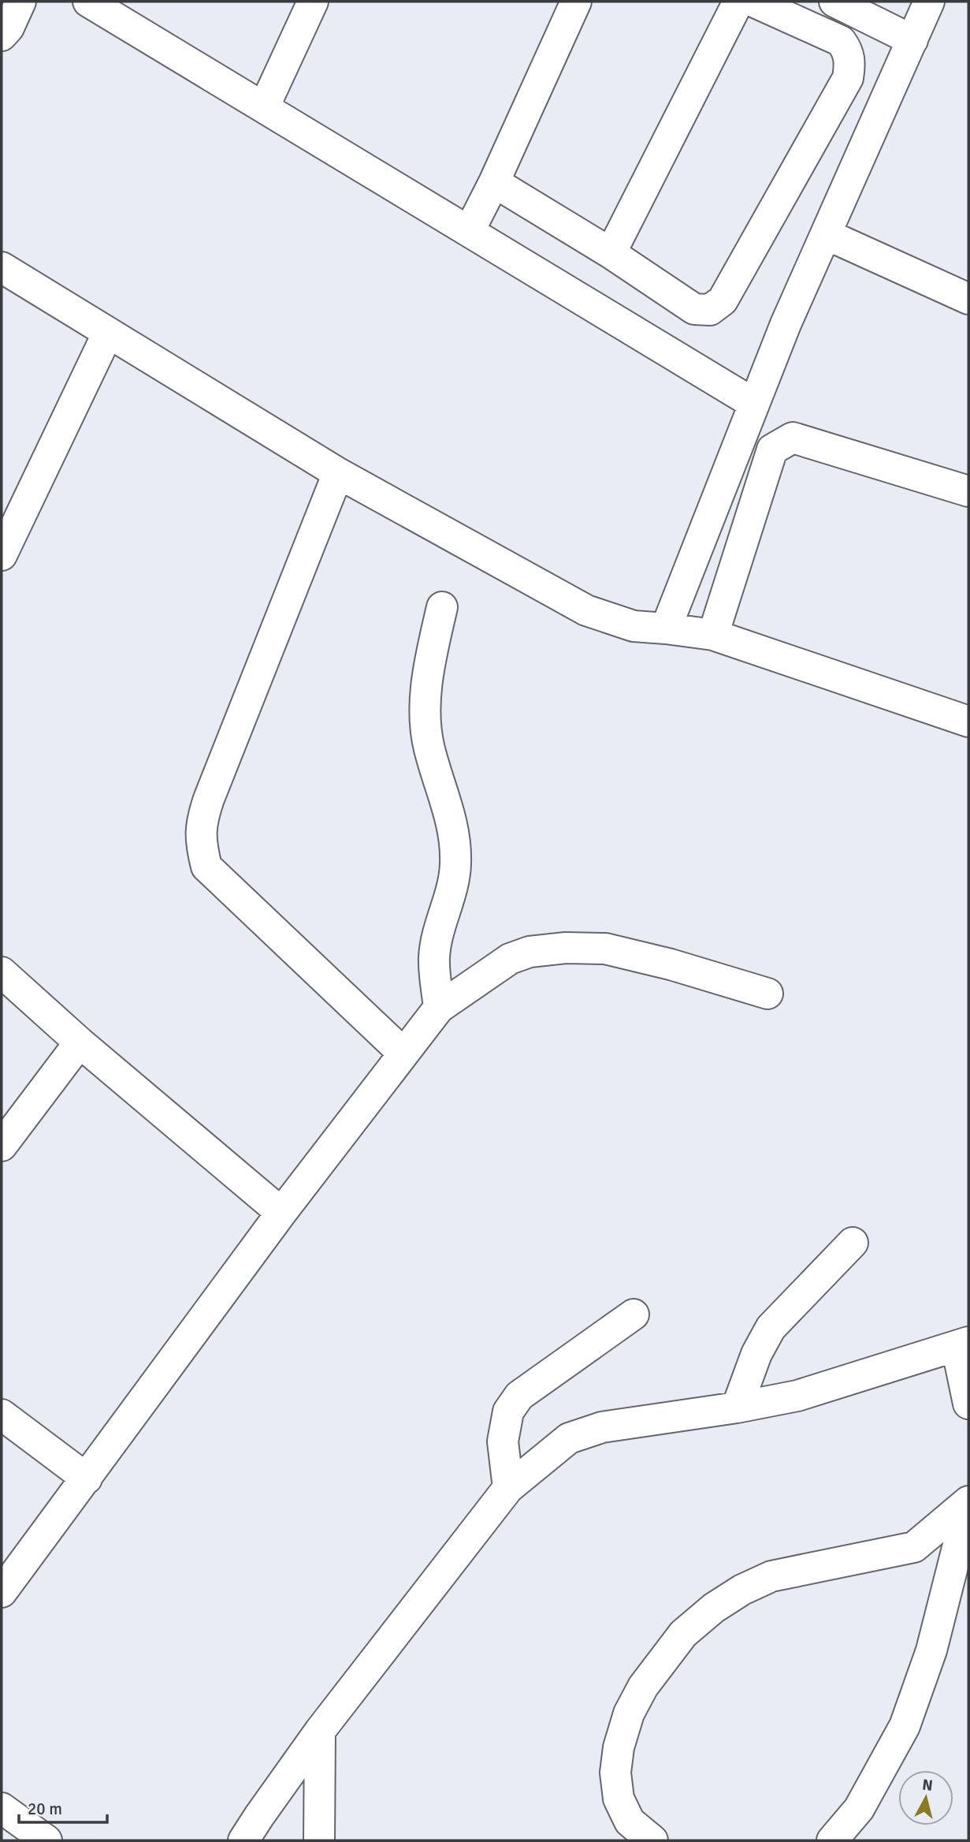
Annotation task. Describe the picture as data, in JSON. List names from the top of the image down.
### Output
{
  "scale_bar": "20 m",
  "north": "top"
}
